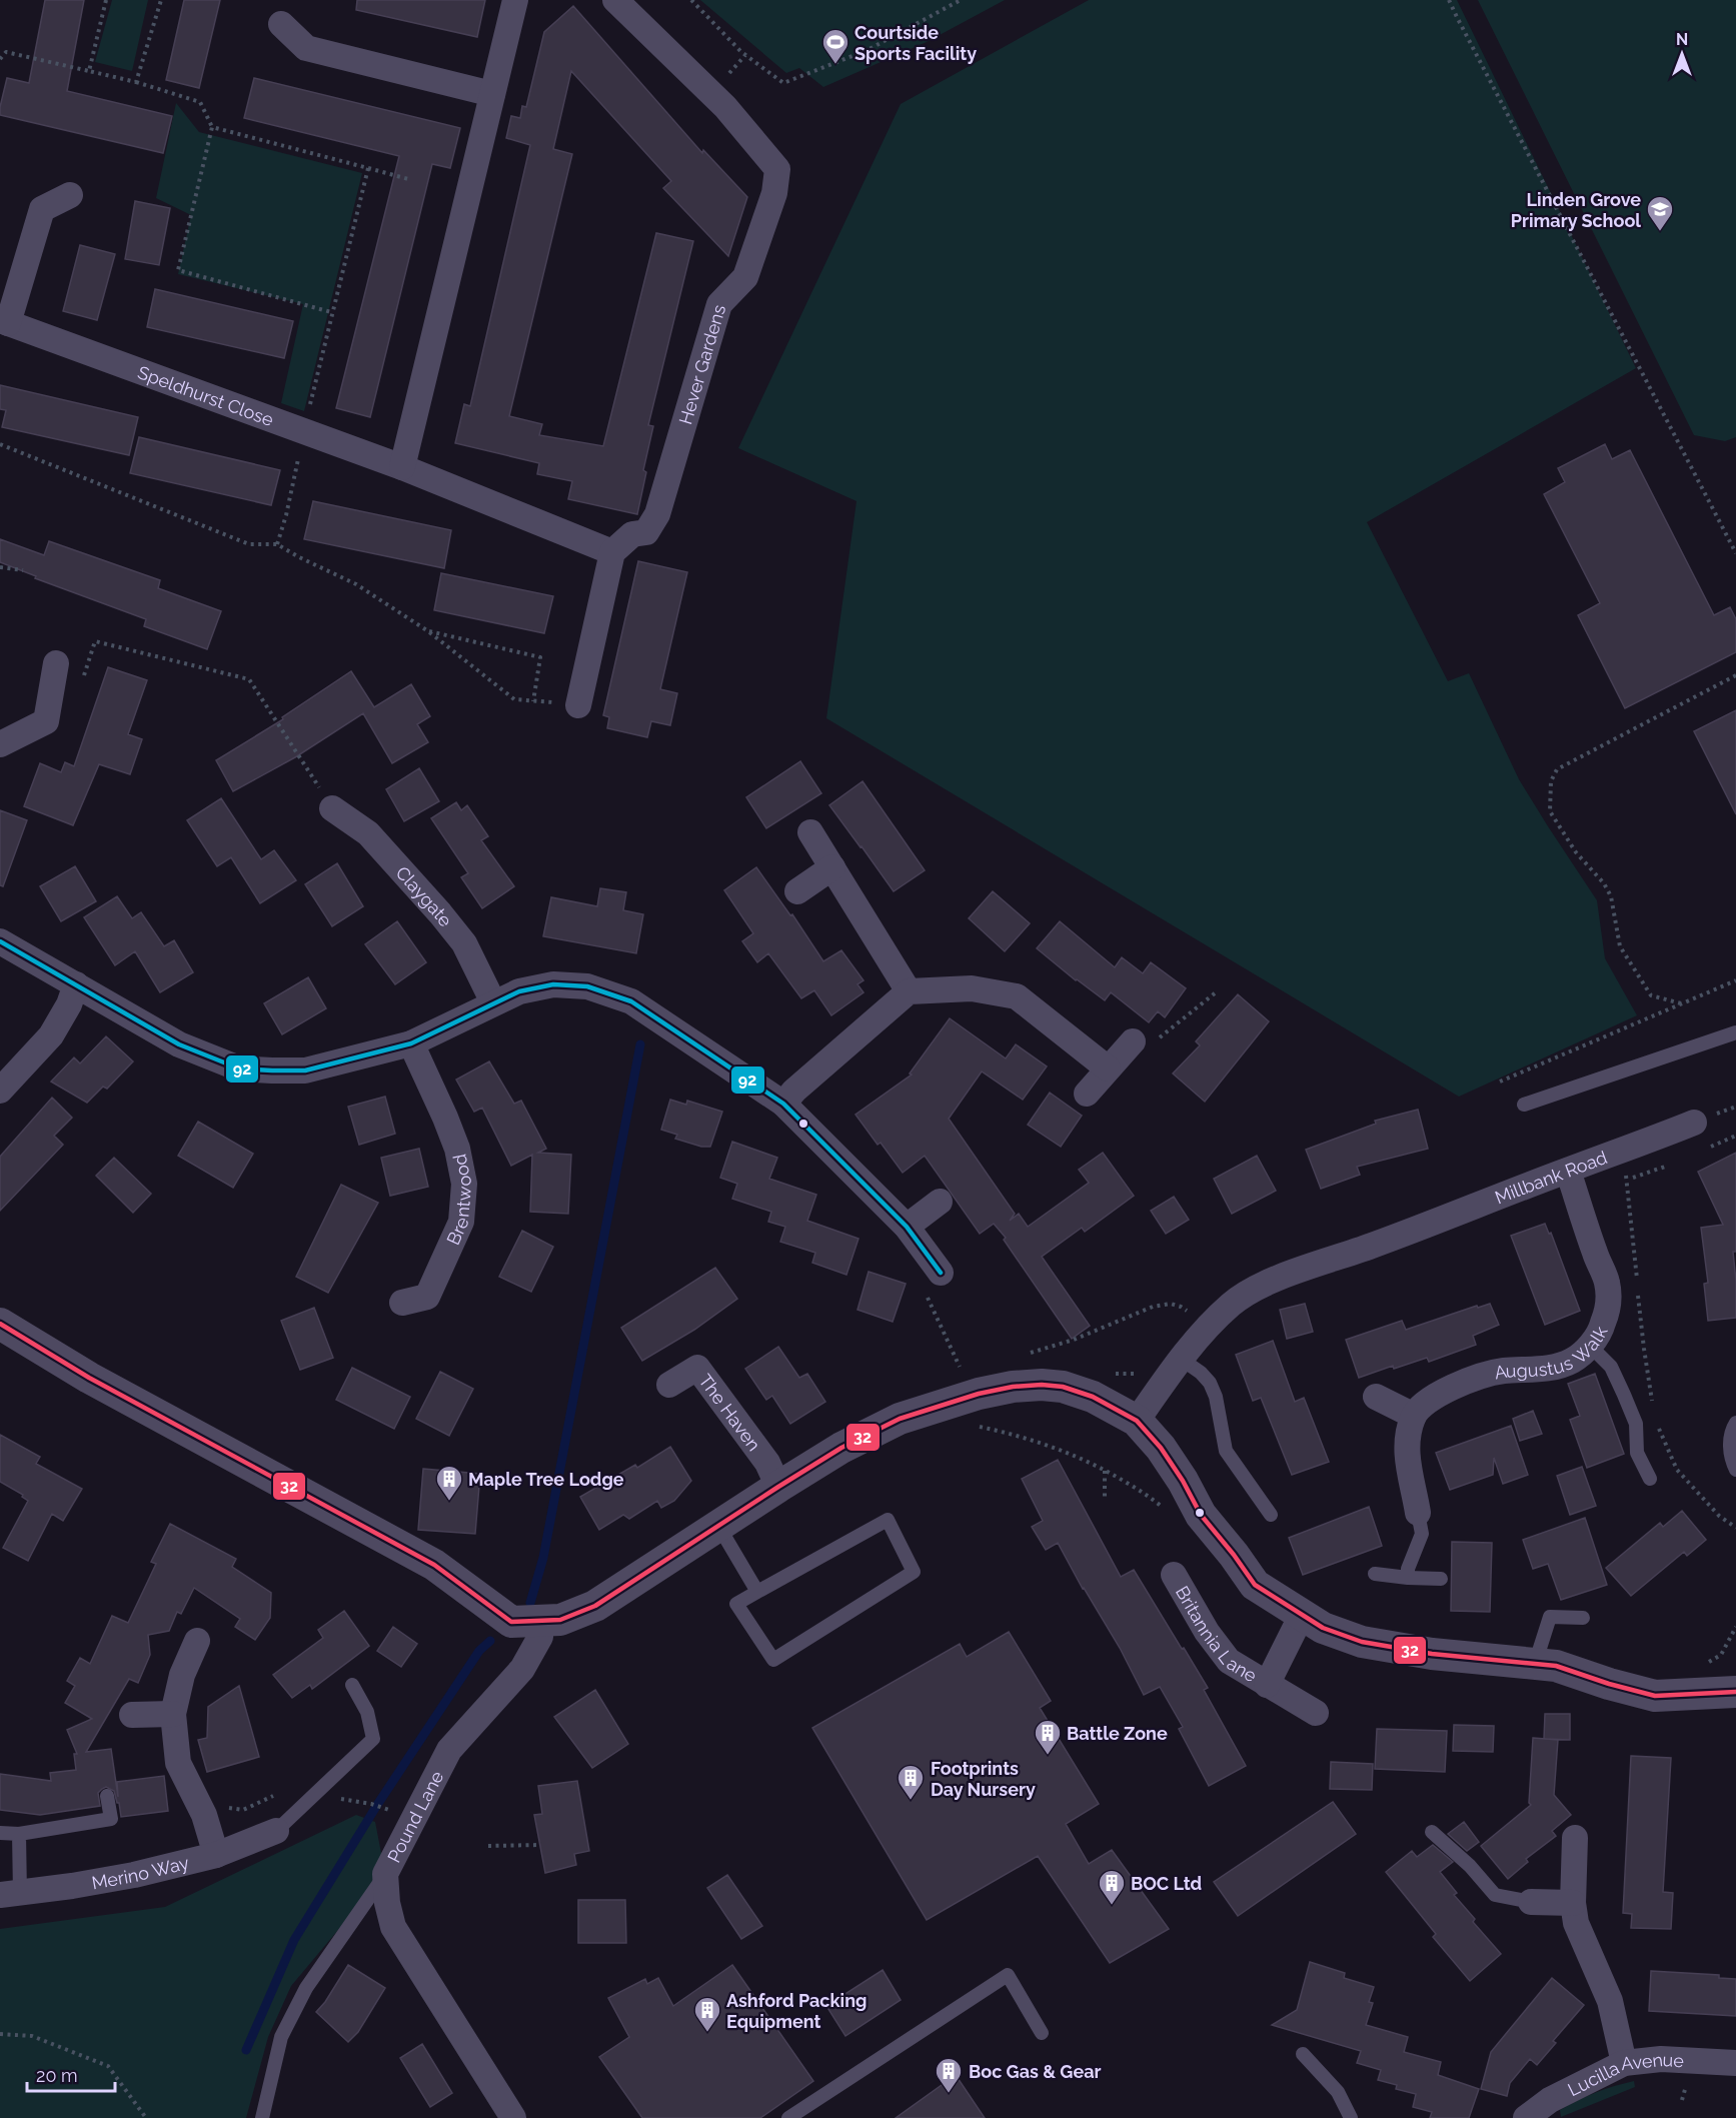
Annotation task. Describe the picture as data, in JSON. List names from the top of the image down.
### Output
{
  "streets": {
    "street": [
      "Hever Gardens",
      "Speldhurst Close",
      "Claygate",
      "Millbank Road",
      "Brentwood",
      "Augustus Walk",
      "The Haven",
      "Britannia Lane",
      "Pound Lane",
      "Merino Way",
      "Lucilla Avenue"
    ]
  },
  "crossings": [
    ["Hever Gardens", "Speldhurst Close"],
    ["Millbank Road", "Augustus Walk"]
  ],
  "places": {
    "sports": ["Courtside Sports Facility"],
    "school or university": ["Linden Grove Primary School"],
    "building": [
      "Maple Tree Lodge",
      "Battle Zone",
      "Footprints Day Nursery",
      "BOC Ltd",
      "Ashford Packing Equipment",
      "Boc Gas & Gear"
    ]
  },
  "lines": ["transit line 92", "transit line 32"],
  "scale_bar": "20 m",
  "north": "top"
}
